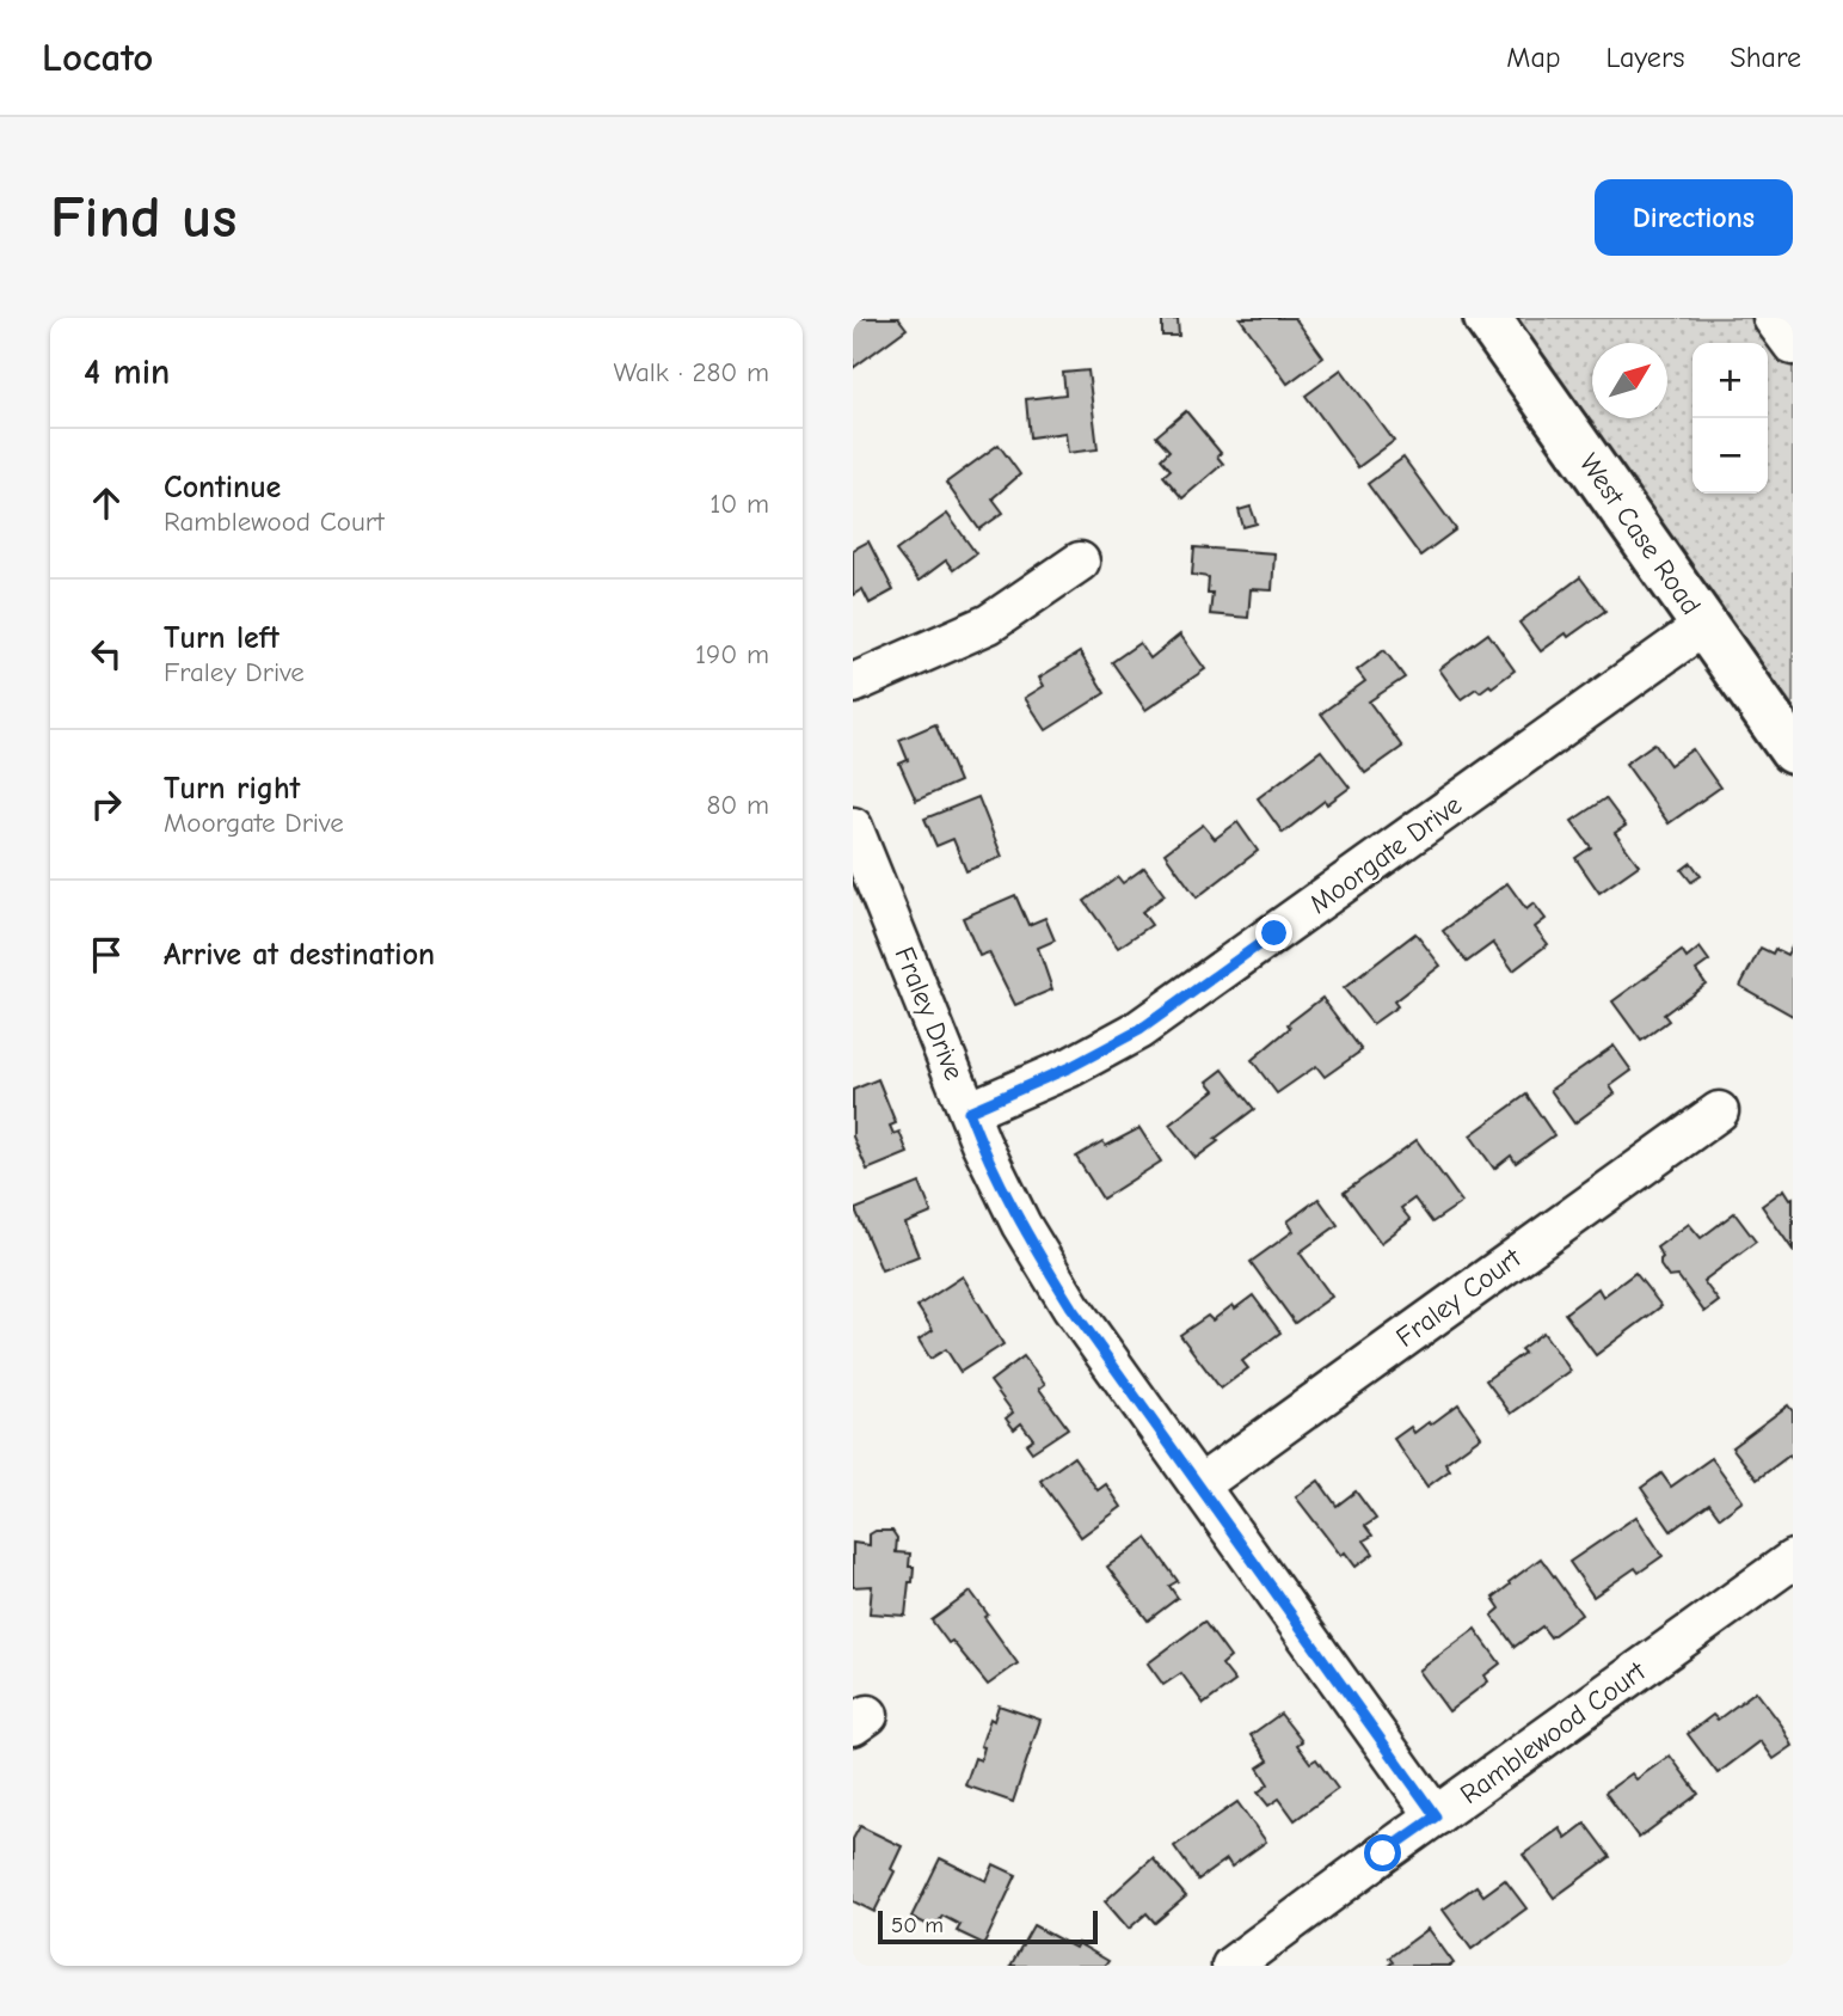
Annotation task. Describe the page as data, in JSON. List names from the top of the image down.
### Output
{
  "streets": {
    "main road": ["West Case Road"],
    "street": [
      "Moorgate Drive",
      "Fraley Drive",
      "Fraley Court",
      "Ramblewood Court"
    ]
  },
  "crossings": [
    ["West Case Road", "Moorgate Drive"],
    ["Moorgate Drive", "Fraley Drive"],
    ["Fraley Drive", "Fraley Court"],
    ["Fraley Drive", "Ramblewood Court"]
  ],
  "scale_bar": "50 m",
  "north": "top right",
  "page": {
    "header": "Locato",
    "nav": ["Map", "Layers", "Share"],
    "buttons": "Directions",
    "title": "Find us",
    "heading": ["4 min", "Walk · 280 m"],
    "map_buttons": ["+", "−"],
    "list": [
      ["Continue", "Ramblewood Court", "10 m"],
      ["Turn left", "Fraley Drive", "190 m"],
      ["Turn right", "Moorgate Drive", "80 m"],
      "Arrive at destination"
    ],
    "scale": "50 m"
  }
}
